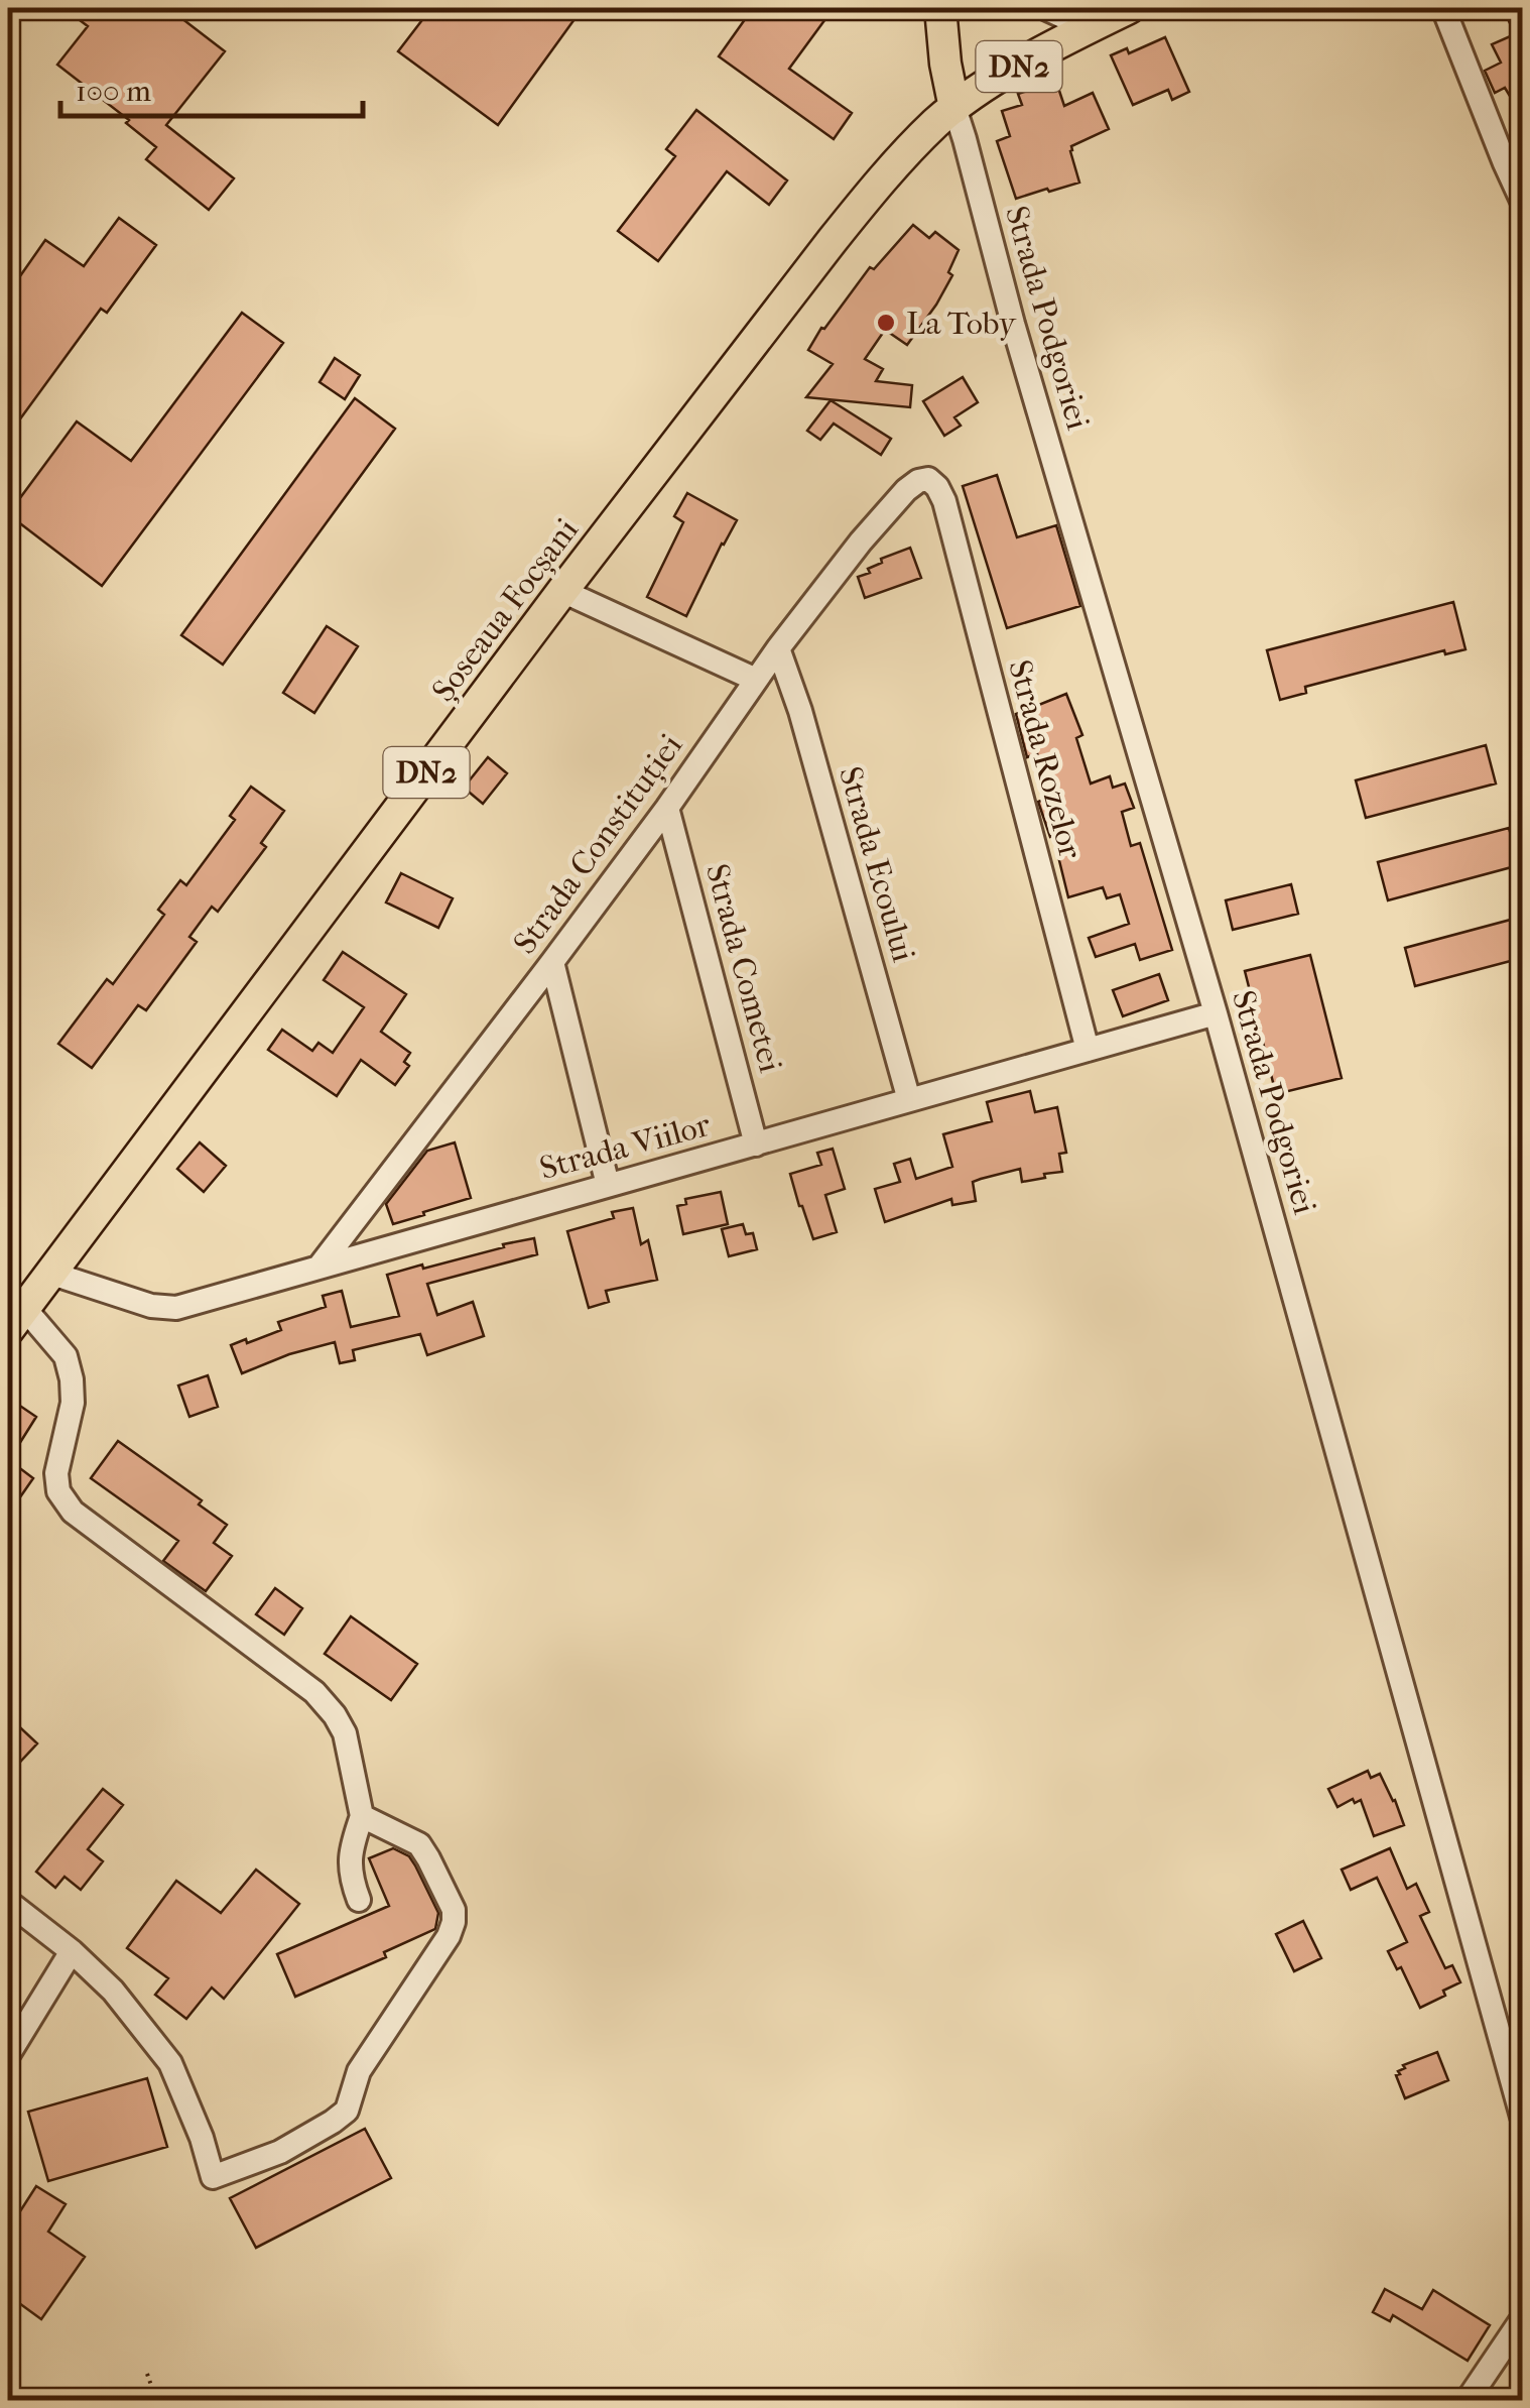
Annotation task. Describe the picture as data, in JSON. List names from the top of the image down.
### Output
{
  "streets": {
    "main road": ["DN2", "Șoseaua Focșani"],
    "street": [
      "Strada Podgoriei",
      "Strada Rozelor",
      "Strada Constituției",
      "Strada Ecoului",
      "Strada Cometei",
      "Strada Viilor"
    ]
  },
  "crossings": [
    ["Strada Podgoriei", "Șoseaua Focșani"],
    ["Strada Podgoriei", "Strada Viilor"],
    ["Șoseaua Focșani", "Strada Viilor"],
    ["Strada Rozelor", "Strada Constituției"],
    ["Strada Rozelor", "Strada Viilor"],
    ["Strada Constituției", "Strada Ecoului"],
    ["Strada Constituției", "Strada Cometei"],
    ["Strada Constituției", "Strada Viilor"],
    ["Strada Ecoului", "Strada Viilor"],
    ["Strada Cometei", "Strada Viilor"]
  ],
  "places": ["La Toby"],
  "scale_bar": "100 m"
}
